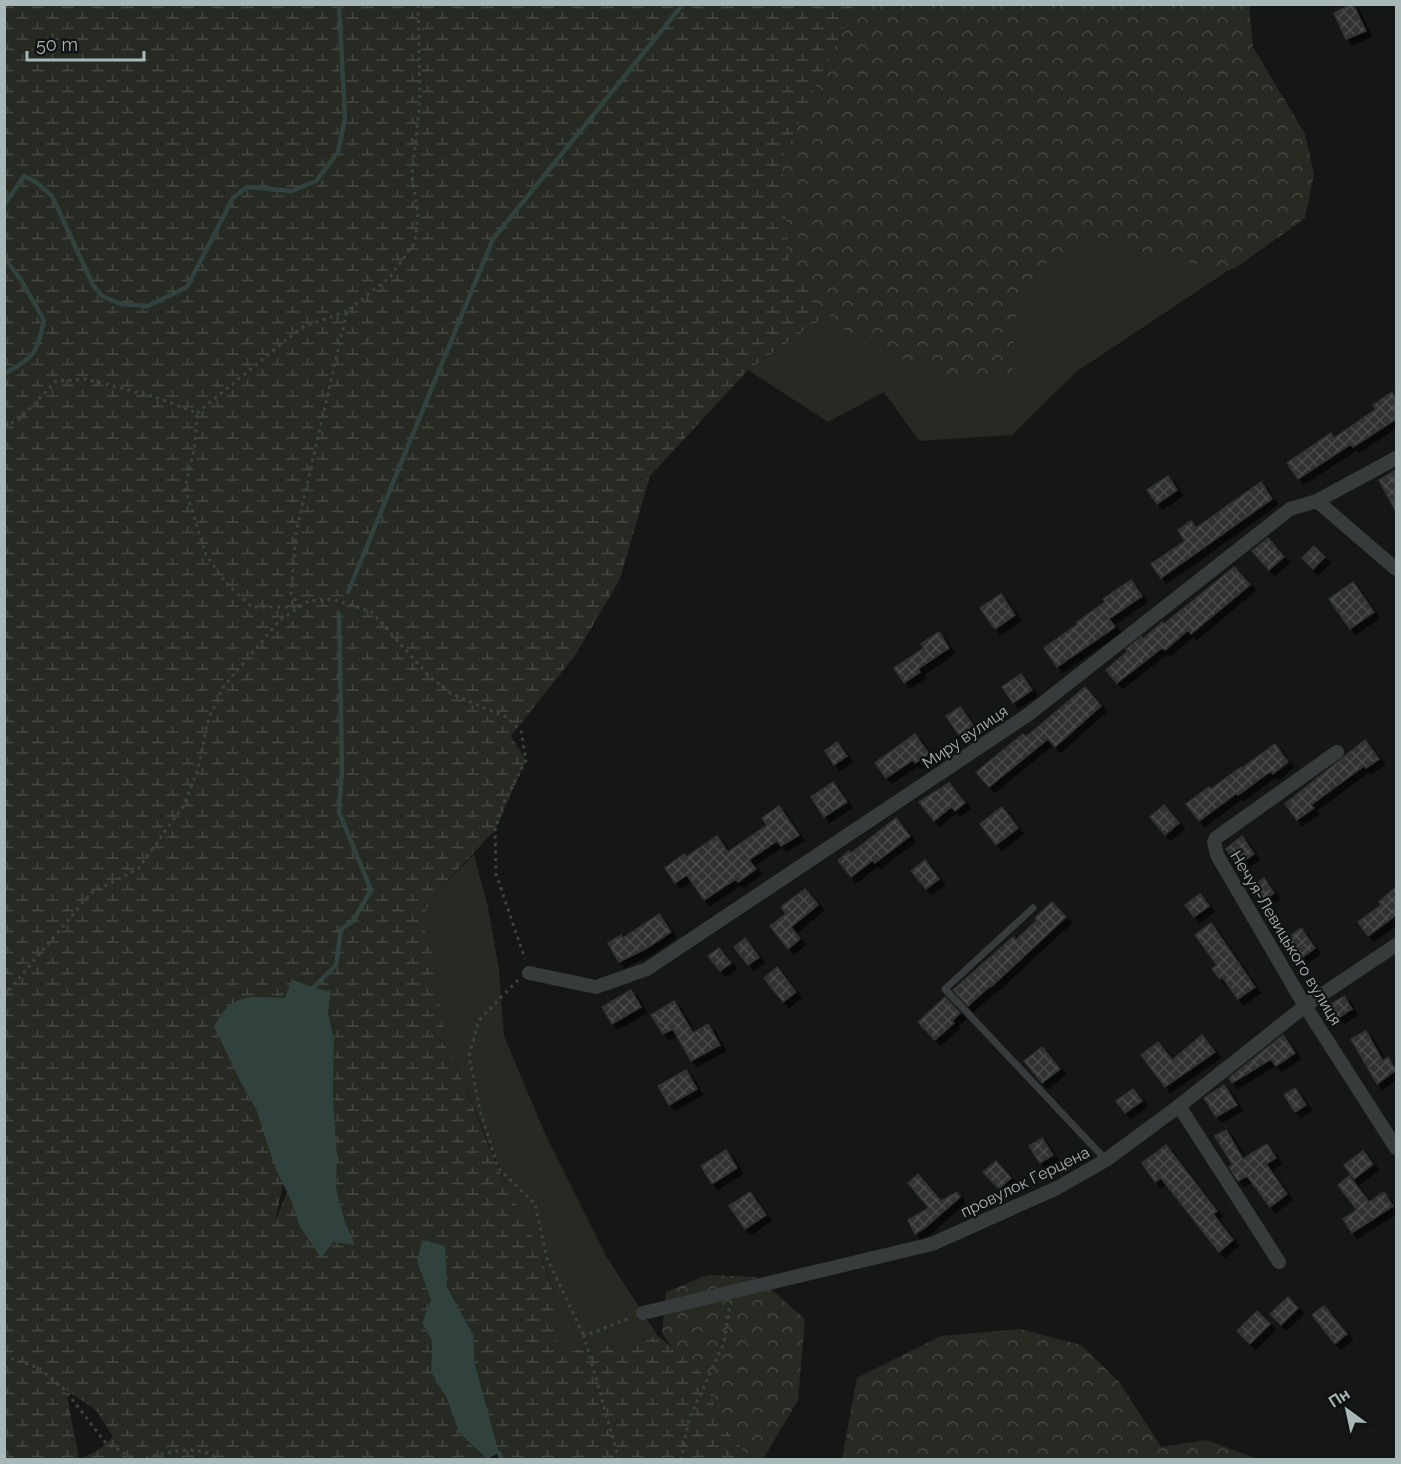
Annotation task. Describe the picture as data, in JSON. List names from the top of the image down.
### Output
{
  "streets": {
    "street": ["Миру вулиця", "Нечуя-Левицького вулиця", "провулок Герцена"]
  },
  "crossings": [
    ["Нечуя-Левицького вулиця", "провулок Герцена"]
  ],
  "scale_bar": "50 m",
  "north": "top left"
}
